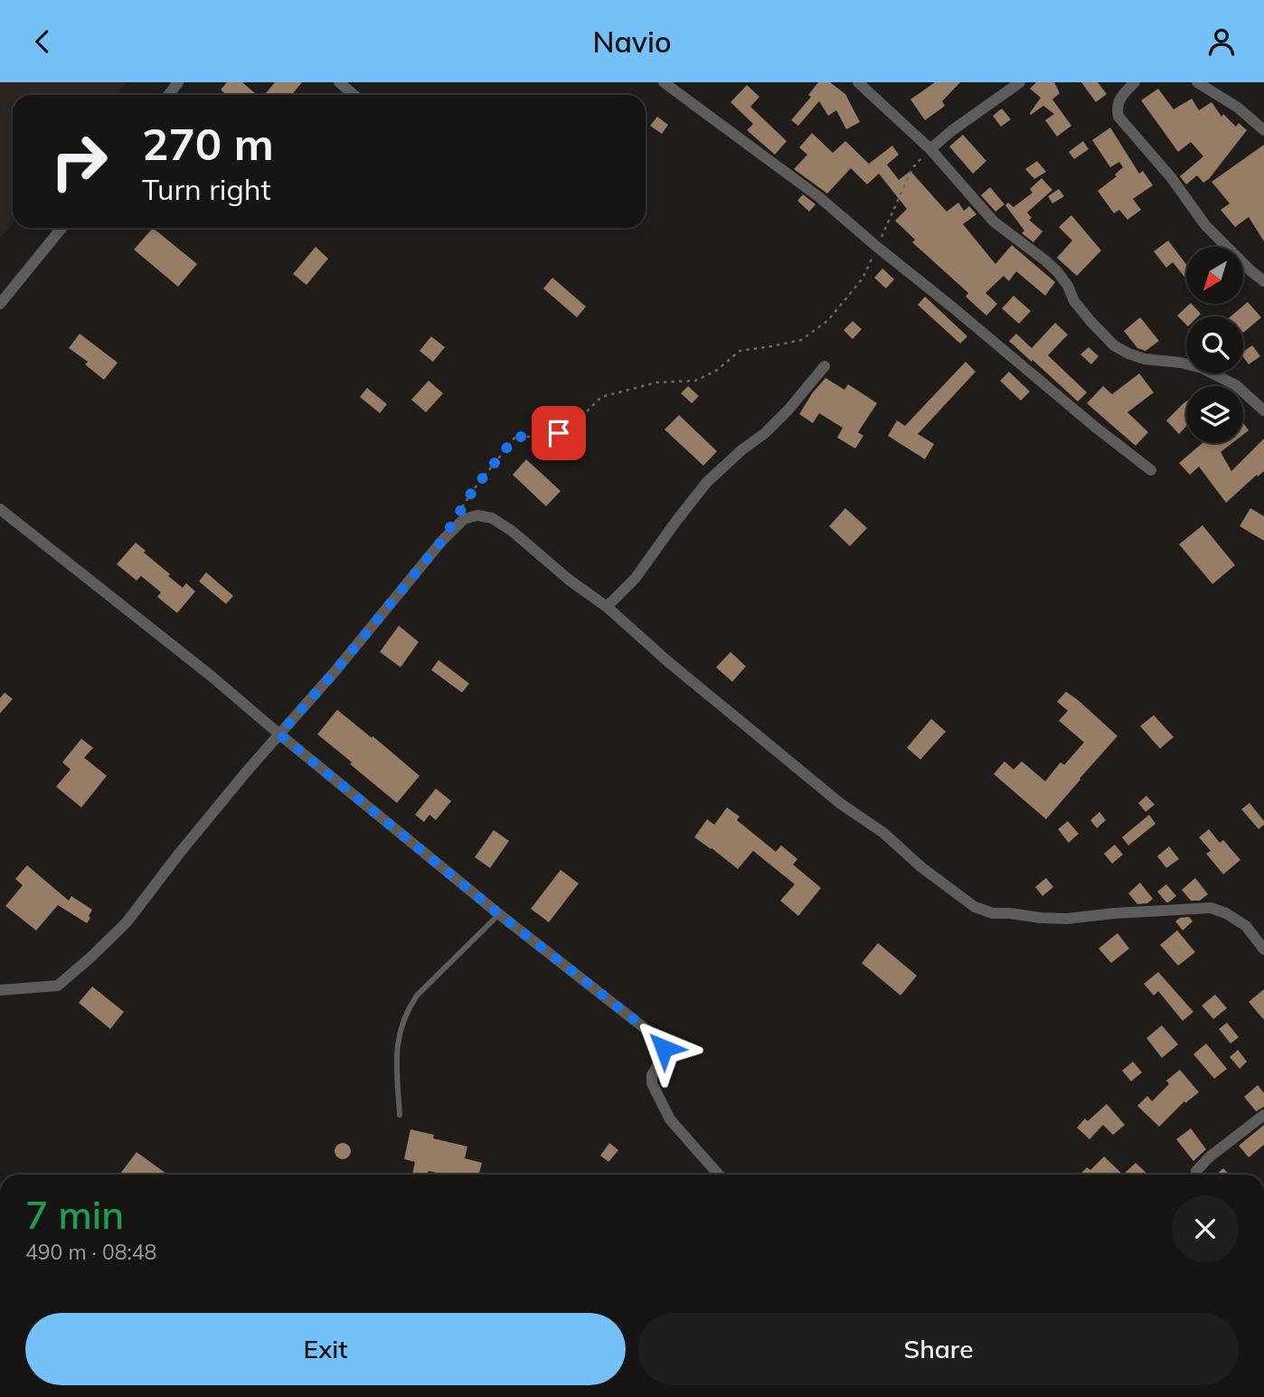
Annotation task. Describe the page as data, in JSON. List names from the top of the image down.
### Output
{
  "north": "bottom left",
  "page": {
    "header": "Navio",
    "turn": ["270 m", "Turn right"],
    "heading": ["7 min", "490 m · 08:48"],
    "buttons": ["Exit", "Share"]
  }
}
